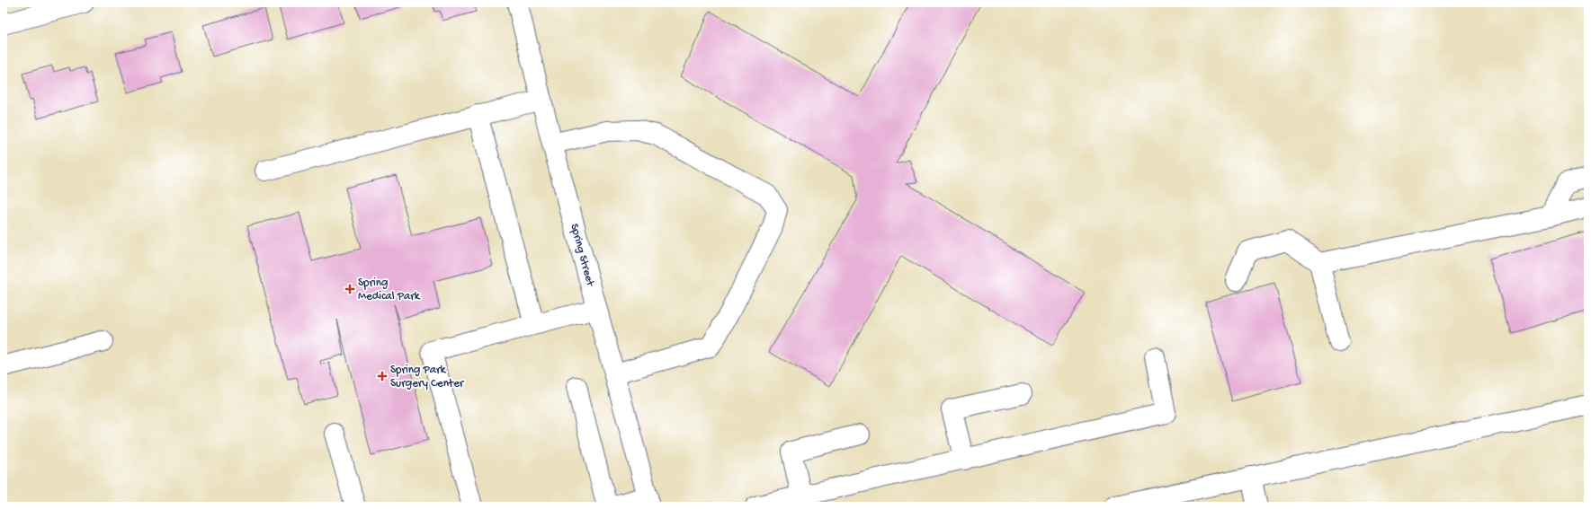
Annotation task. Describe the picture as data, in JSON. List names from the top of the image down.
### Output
{
  "streets": {
    "street": ["Spring Street"]
  },
  "places": {
    "health": ["Spring Medical Park", "Spring Park Surgery Center"]
  }
}
